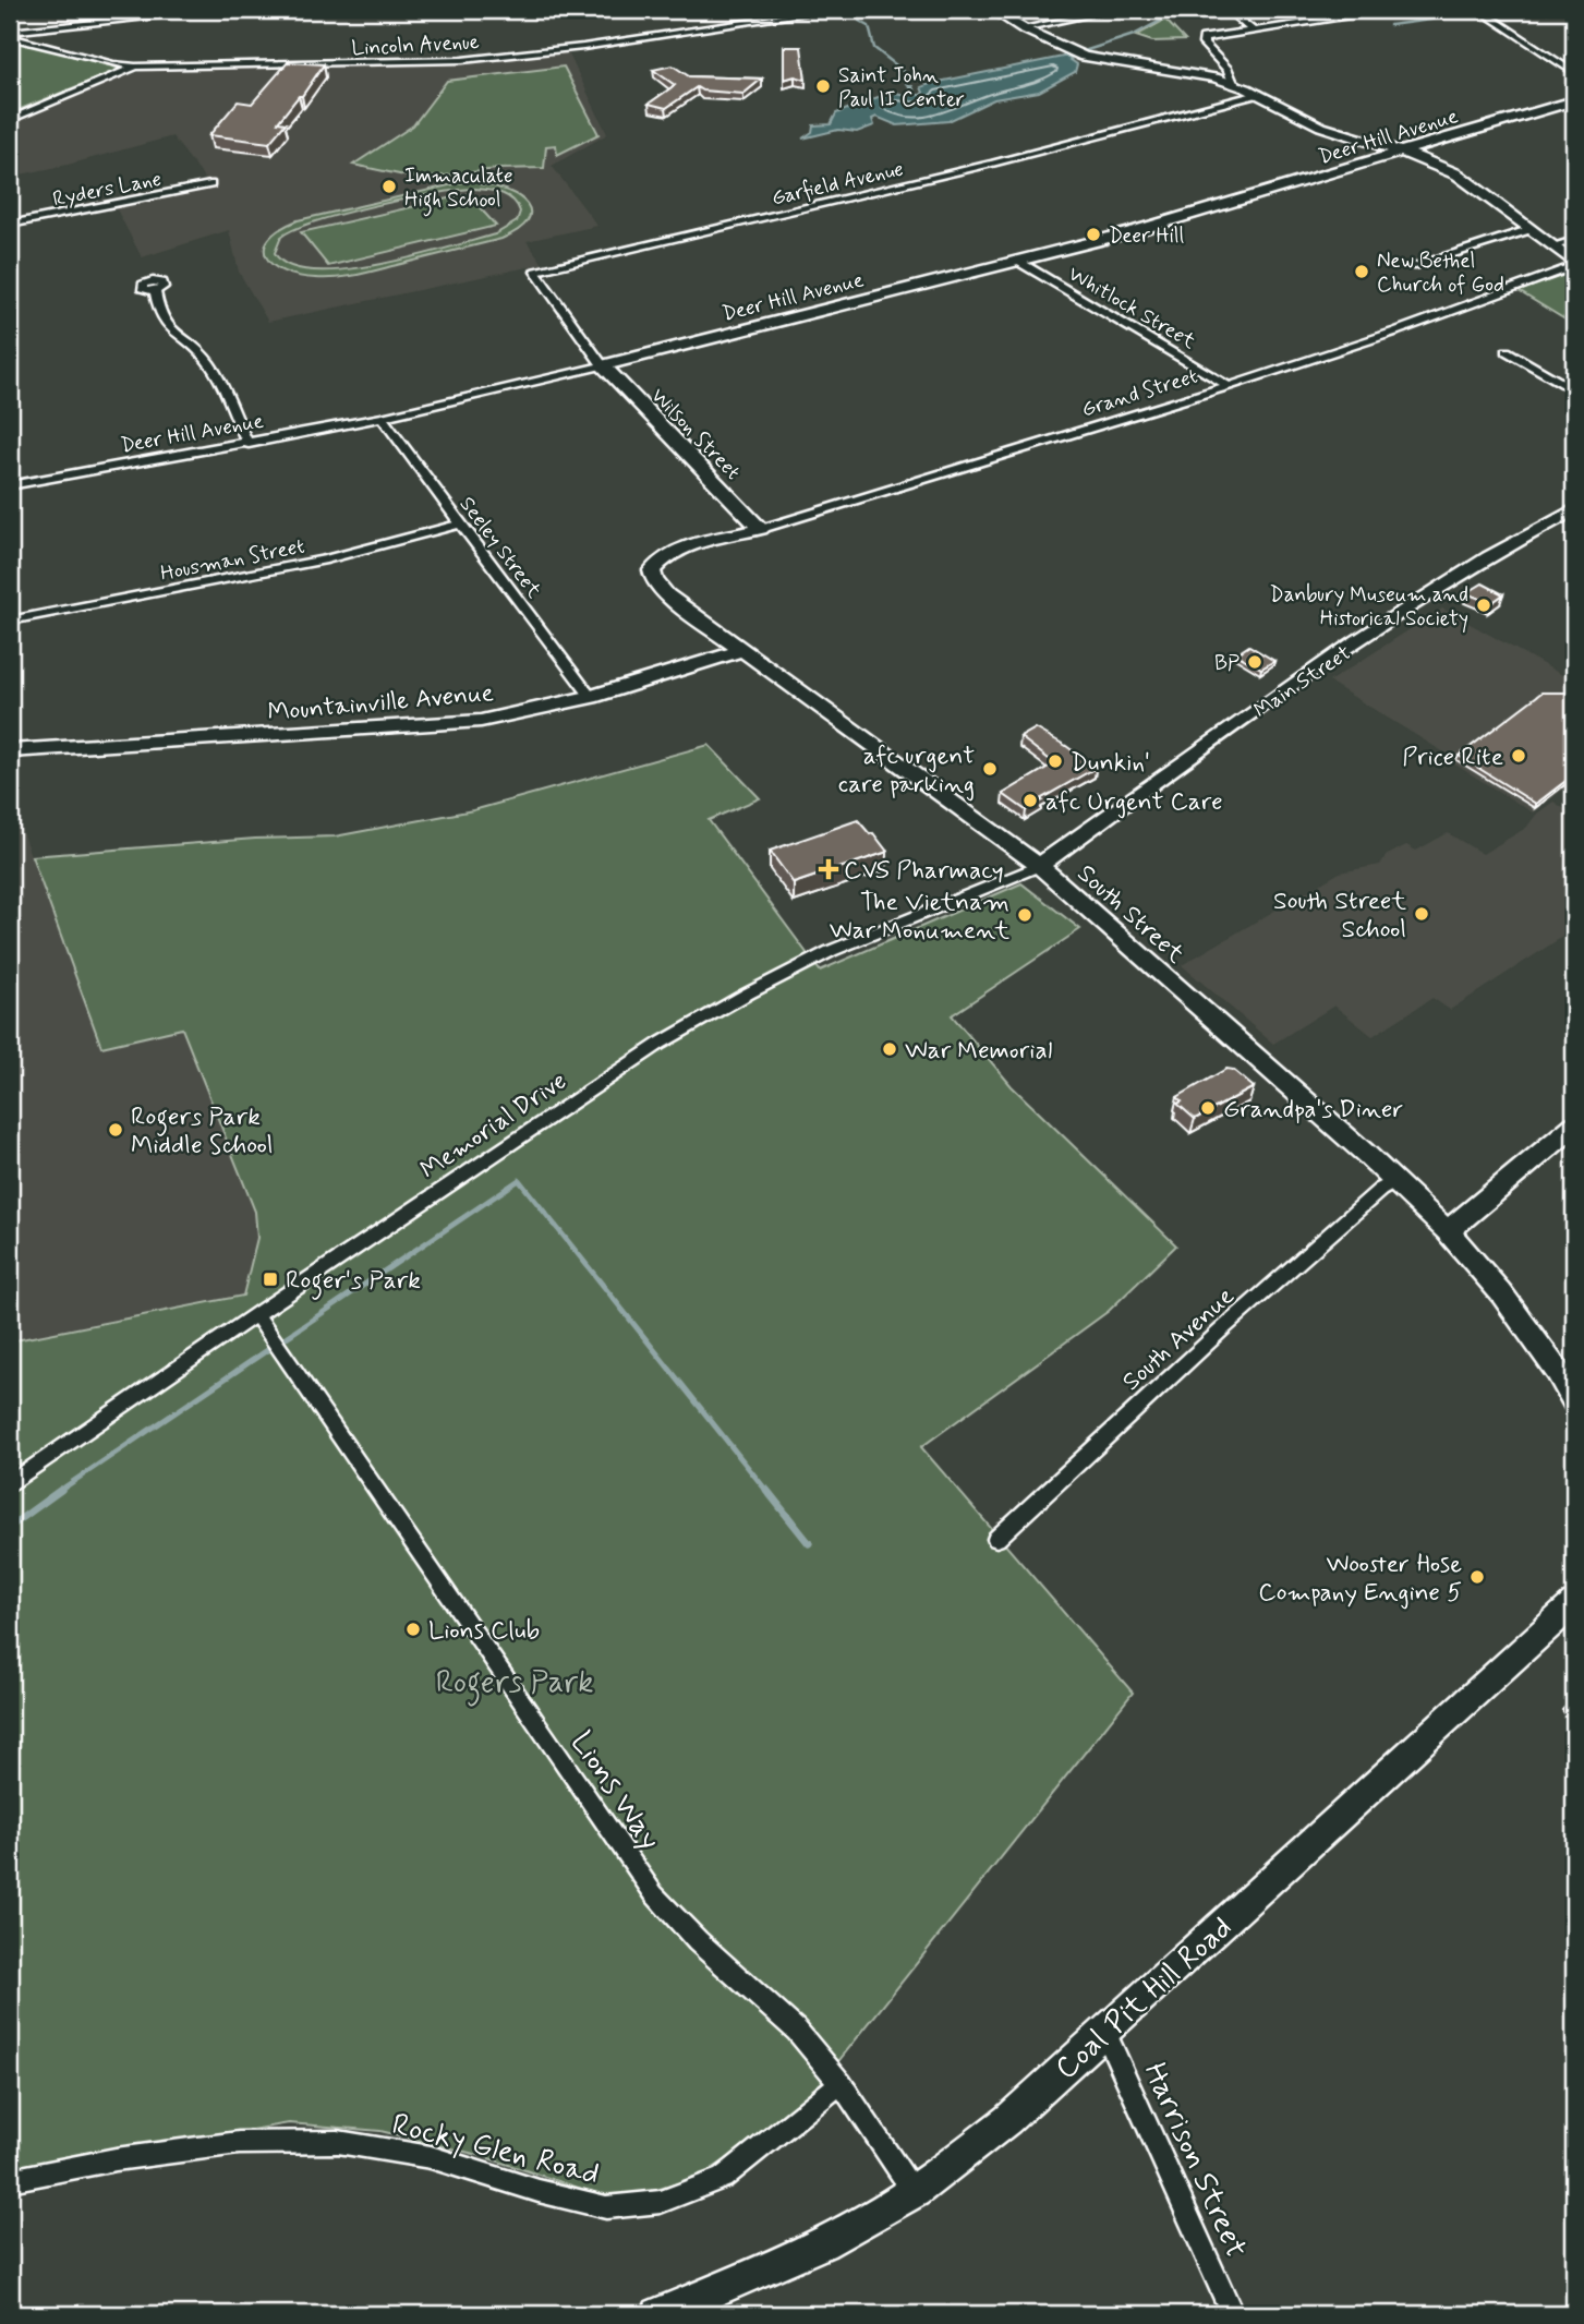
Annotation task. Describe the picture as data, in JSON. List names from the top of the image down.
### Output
{
  "streets": {
    "street": [
      "Lincoln Avenue",
      "Deer Hill Avenue",
      "Garfield Avenue",
      "Ryders Lane",
      "Whitlock Street",
      "Grand Street",
      "Wilson Street",
      "Seeley Street",
      "Housman Street",
      "Main Street",
      "Mountainville Avenue",
      "South Street",
      "Memorial Drive",
      "South Avenue",
      "Lions Way",
      "Coal Pit Hill Road",
      "Rocky Glen Road",
      "Harrison Street"
    ]
  },
  "crossings": [
    ["Deer Hill Avenue", "Garfield Avenue"],
    ["Deer Hill Avenue", "Whitlock Street"],
    ["Deer Hill Avenue", "Wilson Street"],
    ["Deer Hill Avenue", "Seeley Street"],
    ["Garfield Avenue", "Wilson Street"],
    ["Whitlock Street", "Grand Street"],
    ["Grand Street", "Wilson Street"],
    ["Grand Street", "South Street"],
    ["Seeley Street", "Housman Street"],
    ["Seeley Street", "Mountainville Avenue"],
    ["Main Street", "South Street"],
    ["Main Street", "Memorial Drive"],
    ["Mountainville Avenue", "South Street"],
    ["South Street", "Memorial Drive"],
    ["South Street", "South Avenue"],
    ["Memorial Drive", "Lions Way"],
    ["Lions Way", "Coal Pit Hill Road"],
    ["Lions Way", "Rocky Glen Road"],
    ["Coal Pit Hill Road", "Harrison Street"]
  ],
  "parks": ["Rogers Park"],
  "places": {
    "other": [
      "Saint John Paul II Center",
      "Immaculate High School",
      "Deer Hill",
      "New Bethel Church of God",
      "Danbury Museum and Historical Society",
      "BP",
      "Price Rite",
      "Dunkin'",
      "afc urgent care parking",
      "afc Urgent Care",
      "South Street School",
      "The Vietnam War Monument",
      "War Memorial",
      "Grandpa's Diner",
      "Rogers Park Middle School",
      "Wooster Hose Company Engine 5",
      "Lions Club"
    ],
    "health": ["CVS Pharmacy"],
    "transit": ["Roger's Park"]
  }
}
